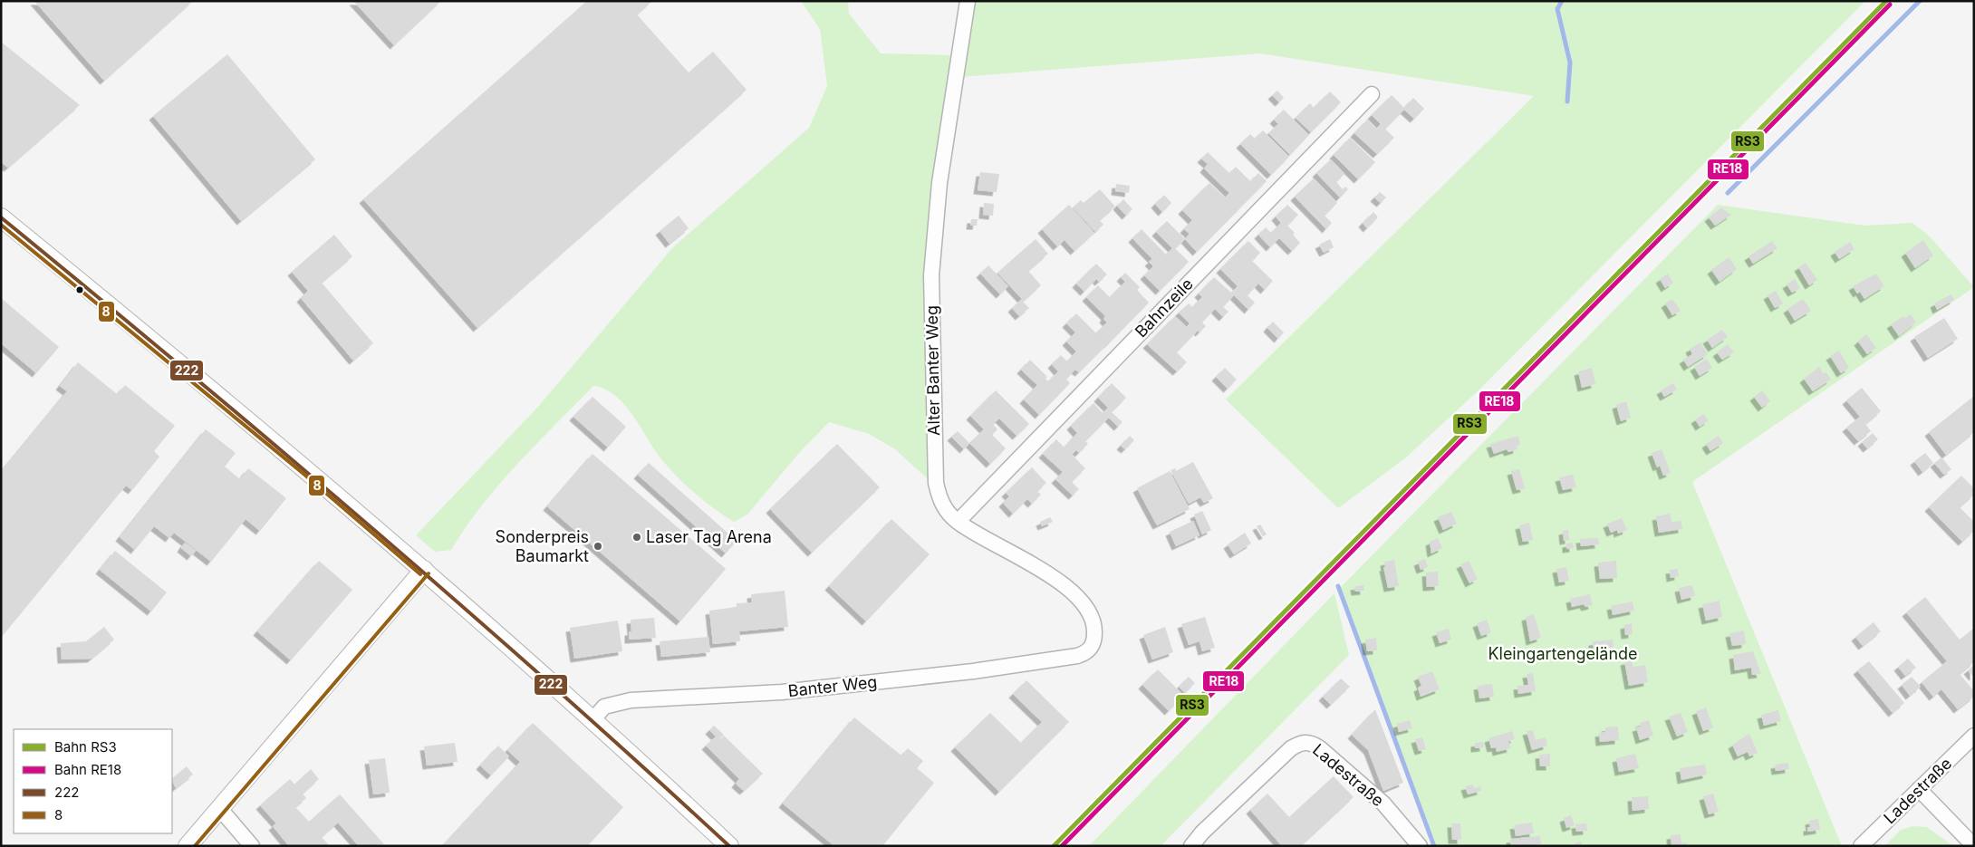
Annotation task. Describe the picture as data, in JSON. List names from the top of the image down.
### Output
{
  "streets": {
    "street": [
      "Bahnzeile",
      "Alter Banter Weg",
      "Banter Weg",
      "Ladestraße"
    ]
  },
  "crossings": [
    ["Bahnzeile", "Alter Banter Weg"],
    ["Alter Banter Weg", "Banter Weg"]
  ],
  "parks": ["Kleingartengelände"],
  "places": ["Laser Tag Arena", "Sonderpreis Baumarkt"],
  "lines": [
    "rail line RS3",
    "rail line RE18",
    "transit line 222",
    "transit line 8"
  ],
  "legend": [
    "Bahn RS3",
    "Bahn RE18",
    "222",
    "8"
  ]
}
